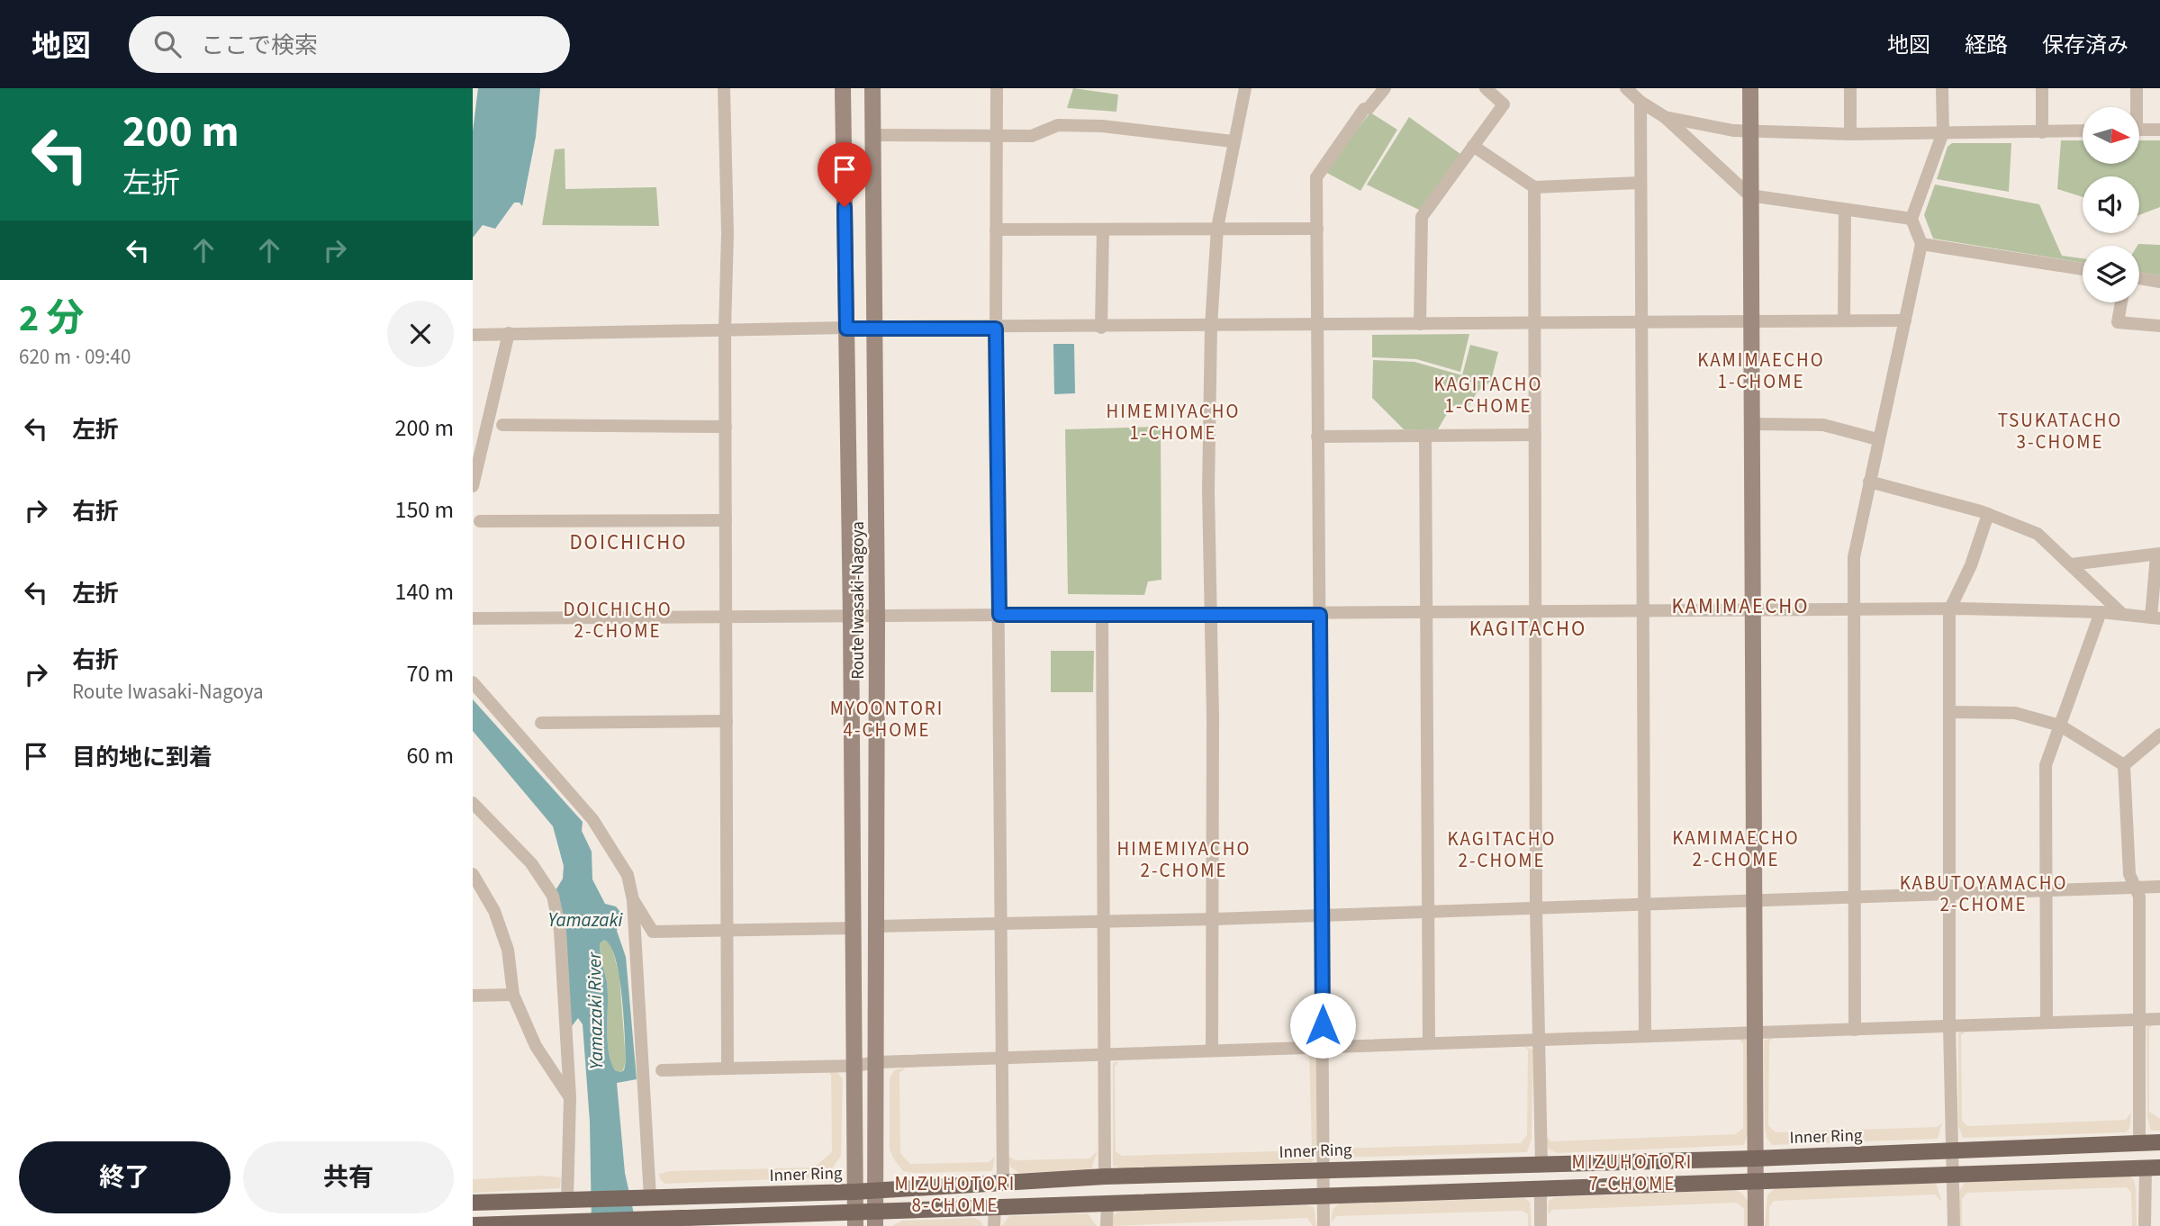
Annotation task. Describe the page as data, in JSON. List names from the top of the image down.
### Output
{
  "streets": {
    "main road": ["Route Iwasaki-Nagoya", "Inner Ring"]
  },
  "crossings": [
    ["Route Iwasaki-Nagoya", "Inner Ring"]
  ],
  "districts": [
    "KAMIMAECHO 1-CHOME",
    "KAGITACHO 1-CHOME",
    "HIMEMIYACHO 1-CHOME",
    "TSUKATACHO 3-CHOME",
    "DOICHICHO",
    "KAMIMAECHO",
    "DOICHICHO 2-CHOME",
    "KAGITACHO",
    "MYOONTORI 4-CHOME",
    "KAMIMAECHO 2-CHOME",
    "KAGITACHO 2-CHOME",
    "HIMEMIYACHO 2-CHOME",
    "KABUTOYAMACHO 2-CHOME",
    "MIZUHOTORI 7-CHOME",
    "MIZUHOTORI 8-CHOME"
  ],
  "water": ["Yamazaki", "Yamazaki River"],
  "north": "right",
  "page": {
    "header": "地図",
    "search": "ここで検索",
    "nav": ["地図", "経路", "保存済み"],
    "turn": ["200 m", "左折"],
    "heading": ["2 分", "620 m · 09:40"],
    "list": [
      {
        "name": "左折",
        "value": "200 m"
      },
      {
        "name": "右折",
        "value": "150 m"
      },
      {
        "name": "左折",
        "value": "140 m"
      },
      {
        "name": "右折",
        "note": "Route Iwasaki-Nagoya",
        "value": "70 m"
      },
      {
        "name": "目的地に到着",
        "value": "60 m"
      }
    ],
    "buttons": ["終了", "共有"]
  }
}
